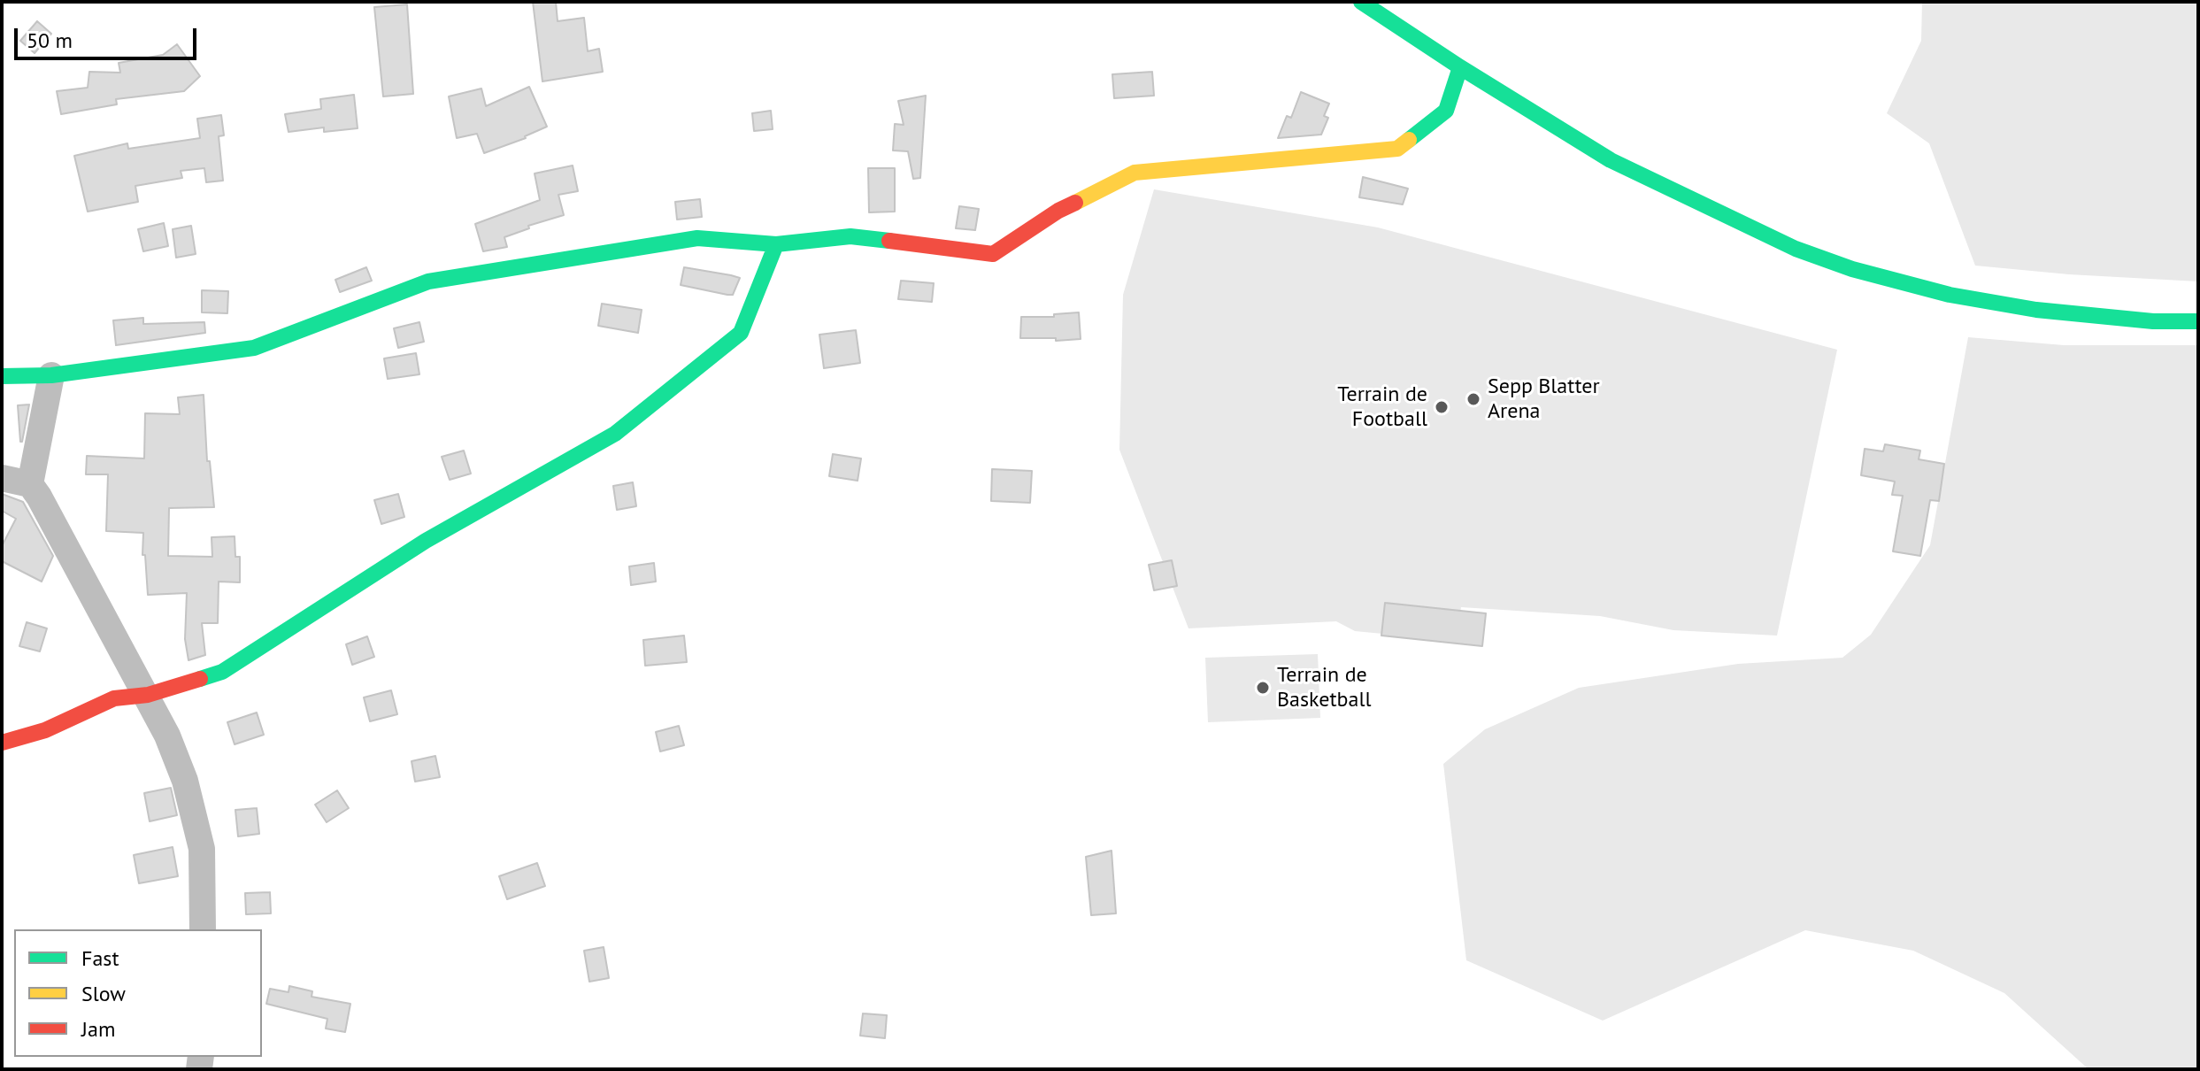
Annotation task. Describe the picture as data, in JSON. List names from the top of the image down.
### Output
{
  "places": ["Sepp Blatter Arena", "Terrain de Football", "Terrain de Basketball"],
  "legend": ["Fast", "Slow", "Jam"],
  "scale_bar": "50 m"
}
